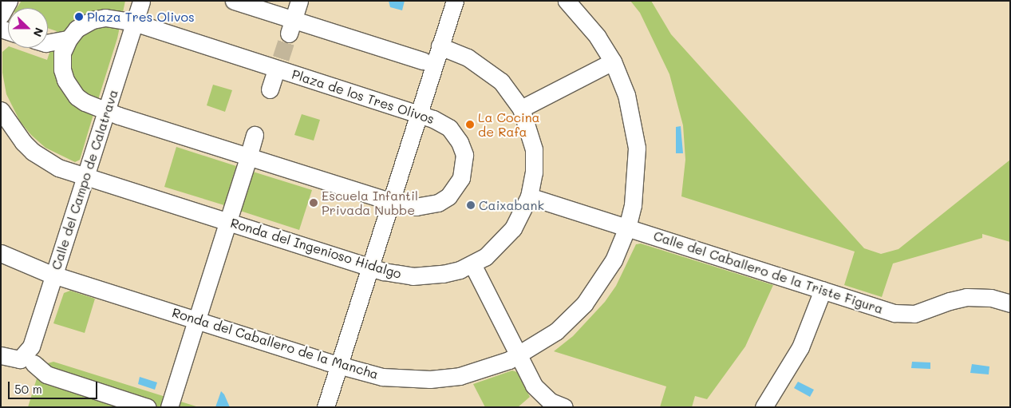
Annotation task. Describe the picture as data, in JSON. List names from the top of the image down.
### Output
{
  "streets": {
    "street": [
      "Plaza de los Tres Olivos",
      "Calle del Campo de Calatrava",
      "Ronda del Ingenioso Hidalgo",
      "Calle del Caballero de la Triste Figura",
      "Ronda del Caballero de la Mancha"
    ]
  },
  "crossings": [
    ["Plaza de los Tres Olivos", "Calle del Campo de Calatrava"],
    ["Calle del Campo de Calatrava", "Ronda del Ingenioso Hidalgo"],
    ["Calle del Campo de Calatrava", "Ronda del Caballero de la Mancha"],
    ["Ronda del Ingenioso Hidalgo", "Calle del Caballero de la Triste Figura"],
    ["Calle del Caballero de la Triste Figura", "Ronda del Caballero de la Mancha"]
  ],
  "places": [
    "Plaza Tres Olivos",
    "La Cocina de Rafa",
    "Escuela Infantil Privada Nubbe",
    "Caixabank"
  ],
  "scale_bar": "50 m",
  "north": "right"
}
